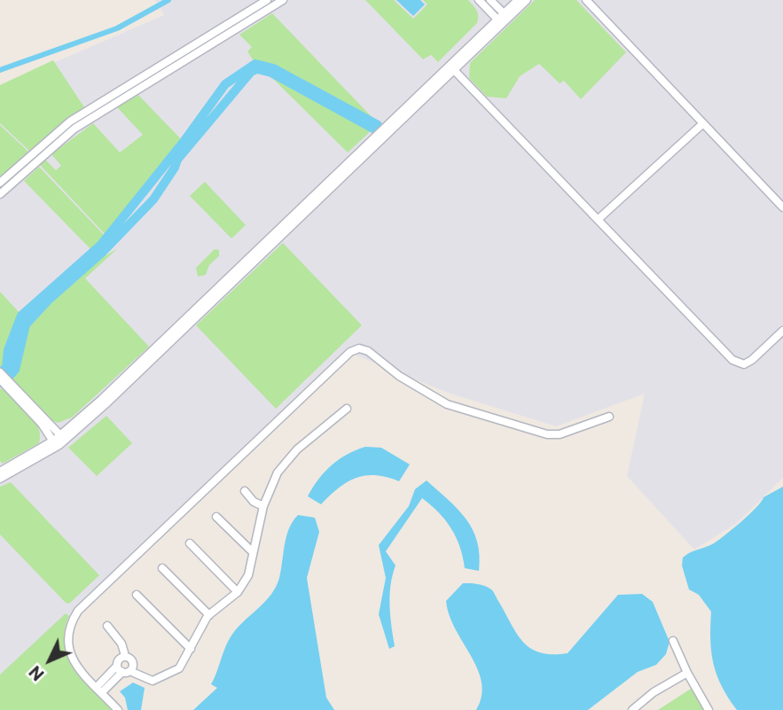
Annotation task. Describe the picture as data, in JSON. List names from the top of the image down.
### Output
{
  "north": "bottom left"
}
